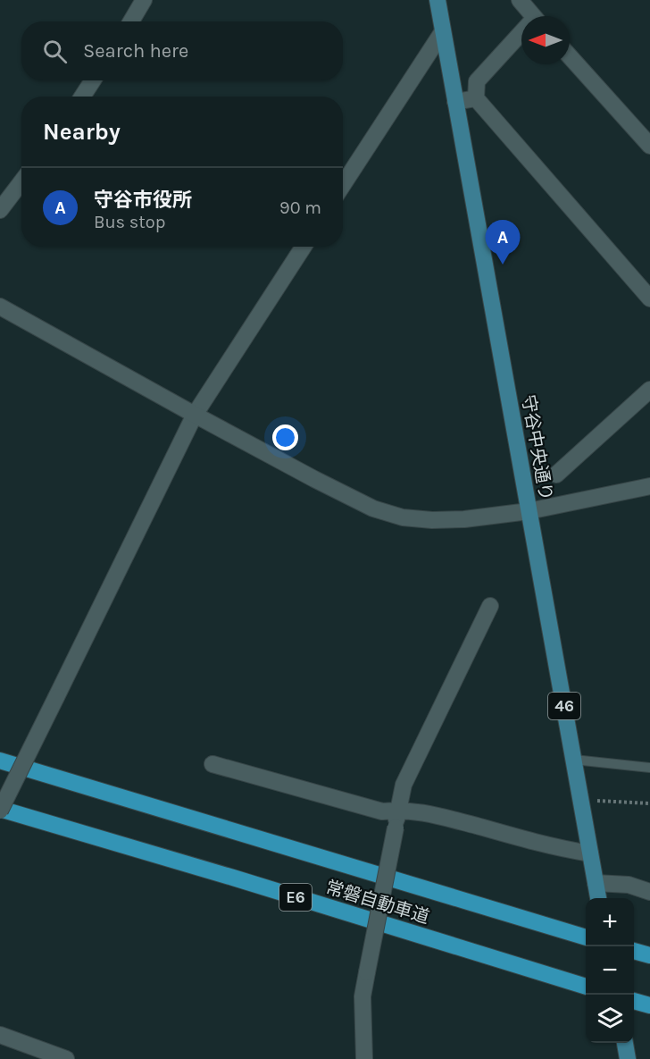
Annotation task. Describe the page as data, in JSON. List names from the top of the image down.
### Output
{
  "streets": {
    "highway": ["E6", "常磐自動車道"],
    "main road": ["守谷中央通り", "46"]
  },
  "north": "left",
  "page": {
    "search": "Search here",
    "heading": "Nearby",
    "list": [
      {
        "mark": "A",
        "name": "守谷市役所",
        "note": "Bus stop",
        "value": "90 m"
      }
    ],
    "pins": "A",
    "map_buttons": ["+", "−"]
  }
}
